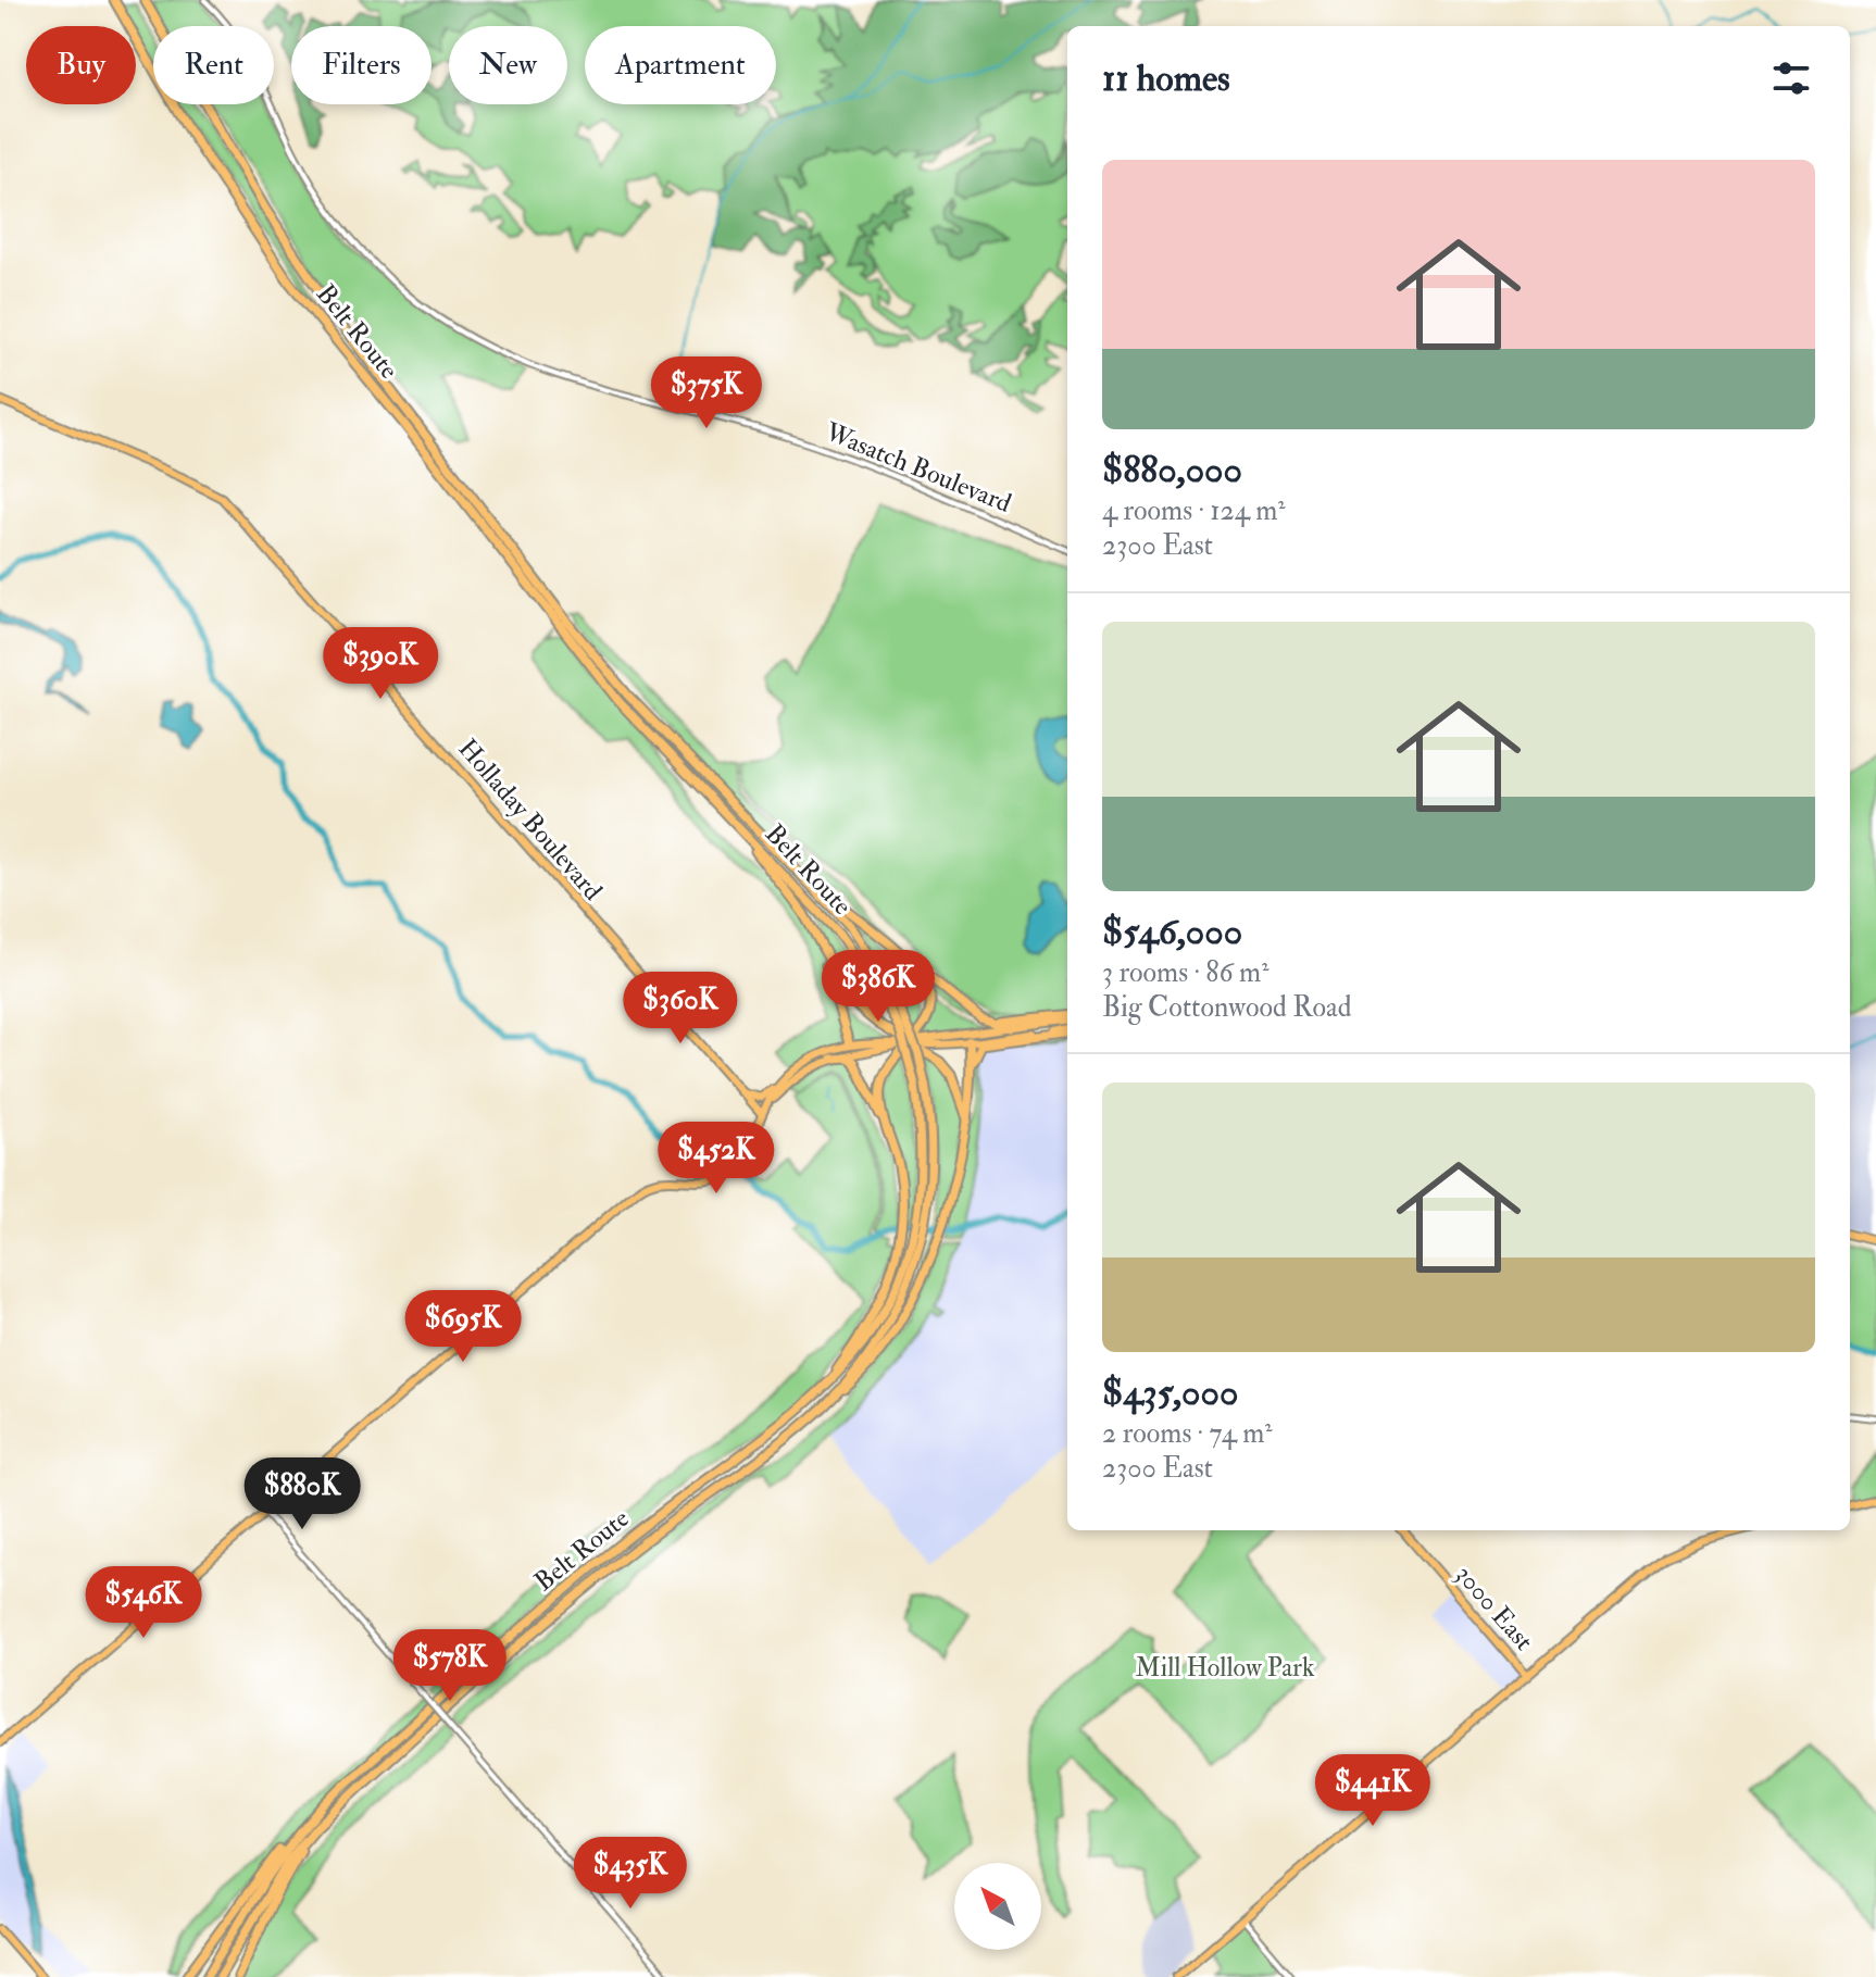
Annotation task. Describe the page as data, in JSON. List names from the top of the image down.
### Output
{
  "streets": {
    "highway": ["Belt Route"],
    "main road": ["Holladay Boulevard", "3000 East"],
    "street": ["Wasatch Boulevard"]
  },
  "parks": ["Mill Hollow Park"],
  "north": "top left",
  "page": {
    "chip": [
      "Buy",
      "Rent",
      "Filters",
      "New",
      "Apartment"
    ],
    "heading": "11 homes",
    "list": [
      {
        "name": "$880,000",
        "note": "4 rooms · 124 m² · 2300 East"
      },
      {
        "name": "$546,000",
        "note": "3 rooms · 86 m² · Big Cottonwood Road"
      },
      {
        "name": "$435,000",
        "note": "2 rooms · 74 m² · 2300 East"
      }
    ],
    "price": [
      "$375K",
      "$390K",
      "$386K",
      "$360K",
      "$452K",
      "$695K",
      "$880K",
      "$546K",
      "$578K",
      "$441K",
      "$435K"
    ]
  }
}
